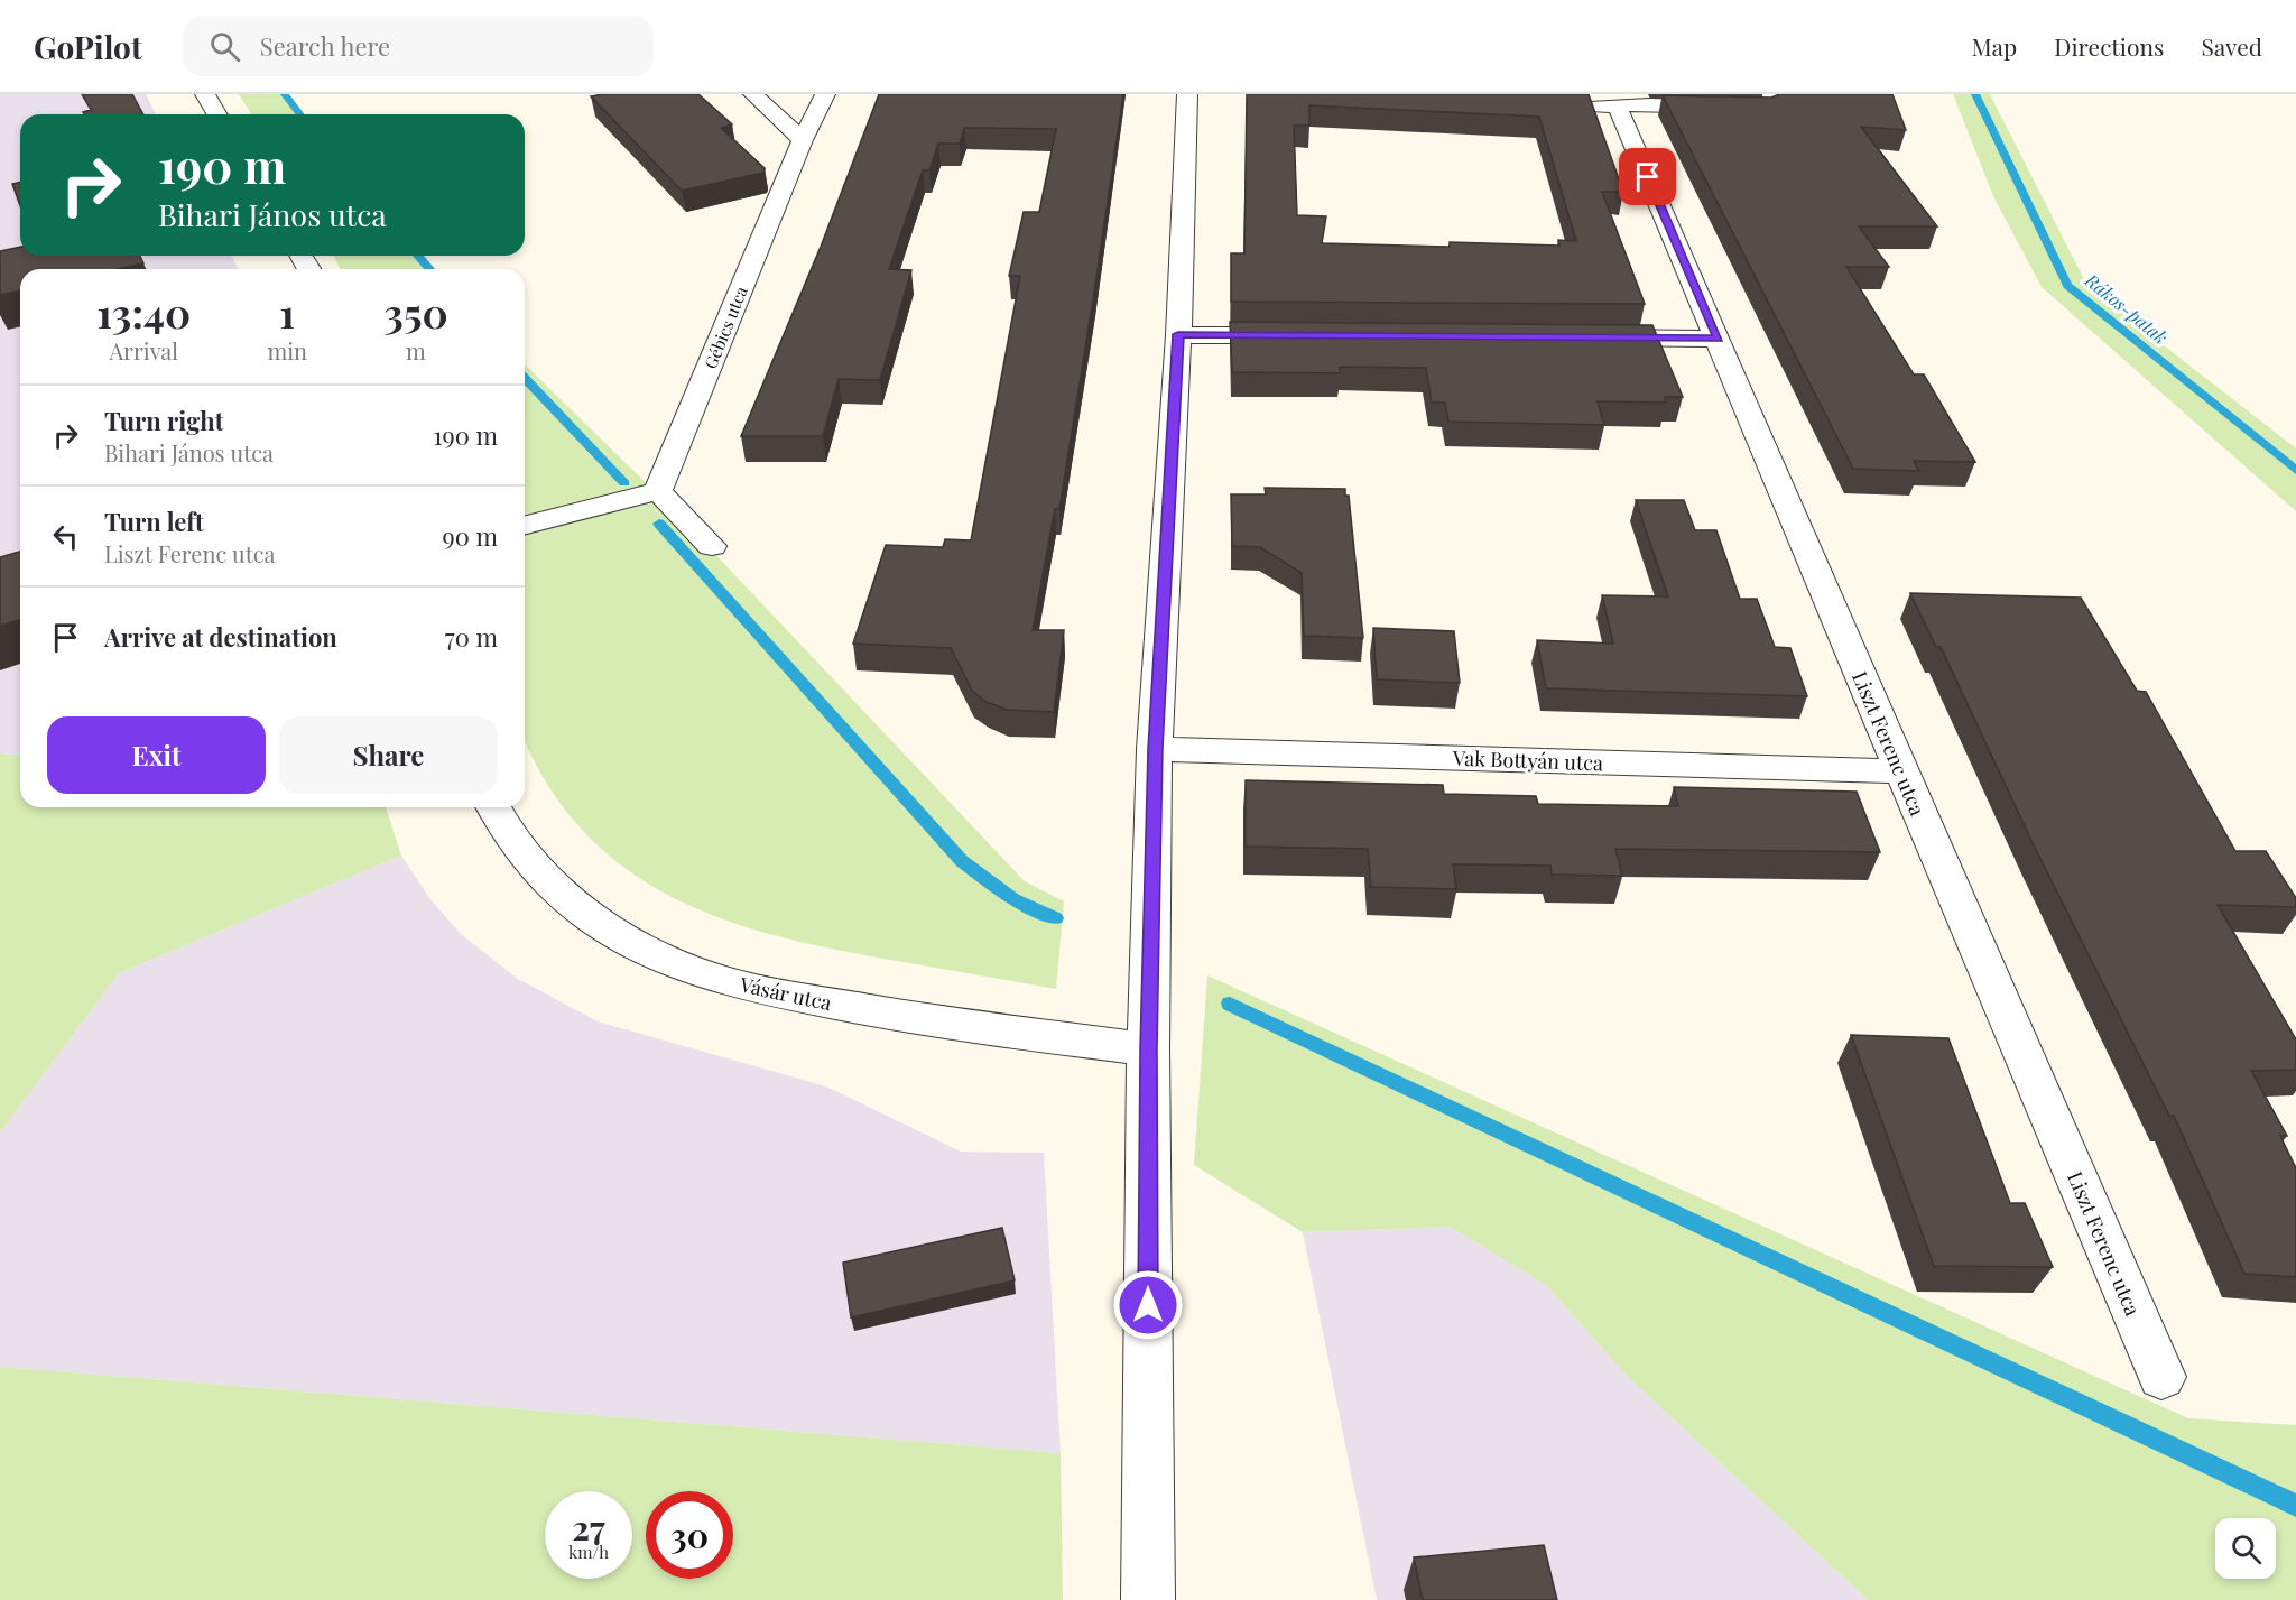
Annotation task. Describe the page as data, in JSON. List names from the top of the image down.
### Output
{
  "streets": {
    "street": [
      "Gébics utca",
      "Liszt Ferenc utca",
      "Vak Bottyán utca",
      "Vásár utca"
    ]
  },
  "crossings": [
    ["Liszt Ferenc utca", "Vak Bottyán utca"]
  ],
  "water": ["Rákos-patak"],
  "page": {
    "header": "GoPilot",
    "search": "Search here",
    "nav": ["Map", "Directions", "Saved"],
    "turn": ["190 m", "Bihari János utca"],
    "eta": [
      "13:40",
      "Arrival",
      "1",
      "min",
      "350",
      "m"
    ],
    "list": [
      {
        "name": "Turn right",
        "note": "Bihari János utca",
        "value": "190 m"
      },
      {
        "name": "Turn left",
        "note": "Liszt Ferenc utca",
        "value": "90 m"
      },
      {
        "name": "Arrive at destination",
        "value": "70 m"
      }
    ],
    "buttons": ["Exit", "Share"],
    "speed": "27 km/h",
    "limit": "30"
  }
}
